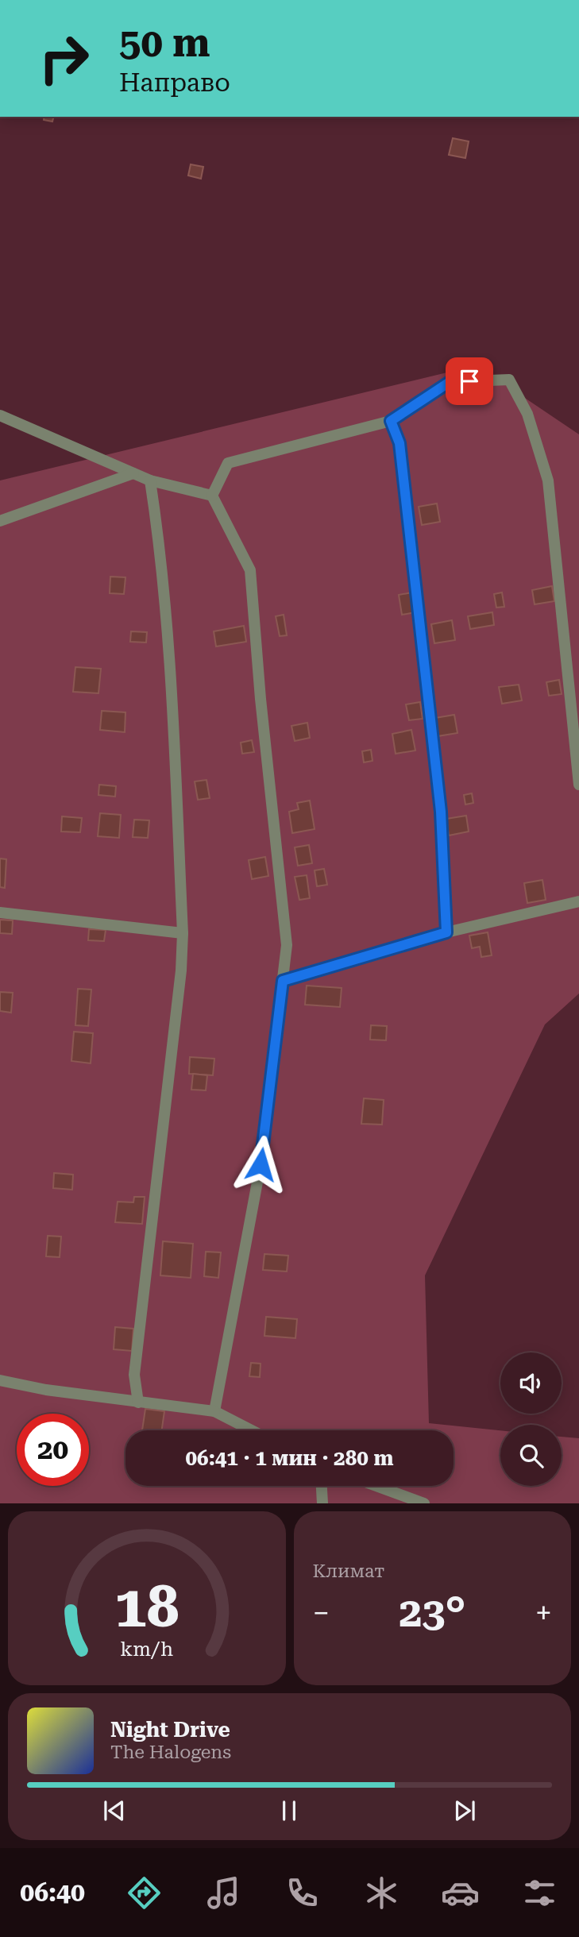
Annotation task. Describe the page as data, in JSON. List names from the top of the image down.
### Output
{
  "page": {
    "turn": ["50 m", "Направо"],
    "limit": "20",
    "trip": "06:41 · 1 мин · 280 m",
    "tile": "Климат",
    "heat": ["−", "23°", "+"],
    "song": ["Night Drive", "The Halogens"],
    "tabs": "06:40",
    "gauge": ["18", "km/h"]
  }
}
